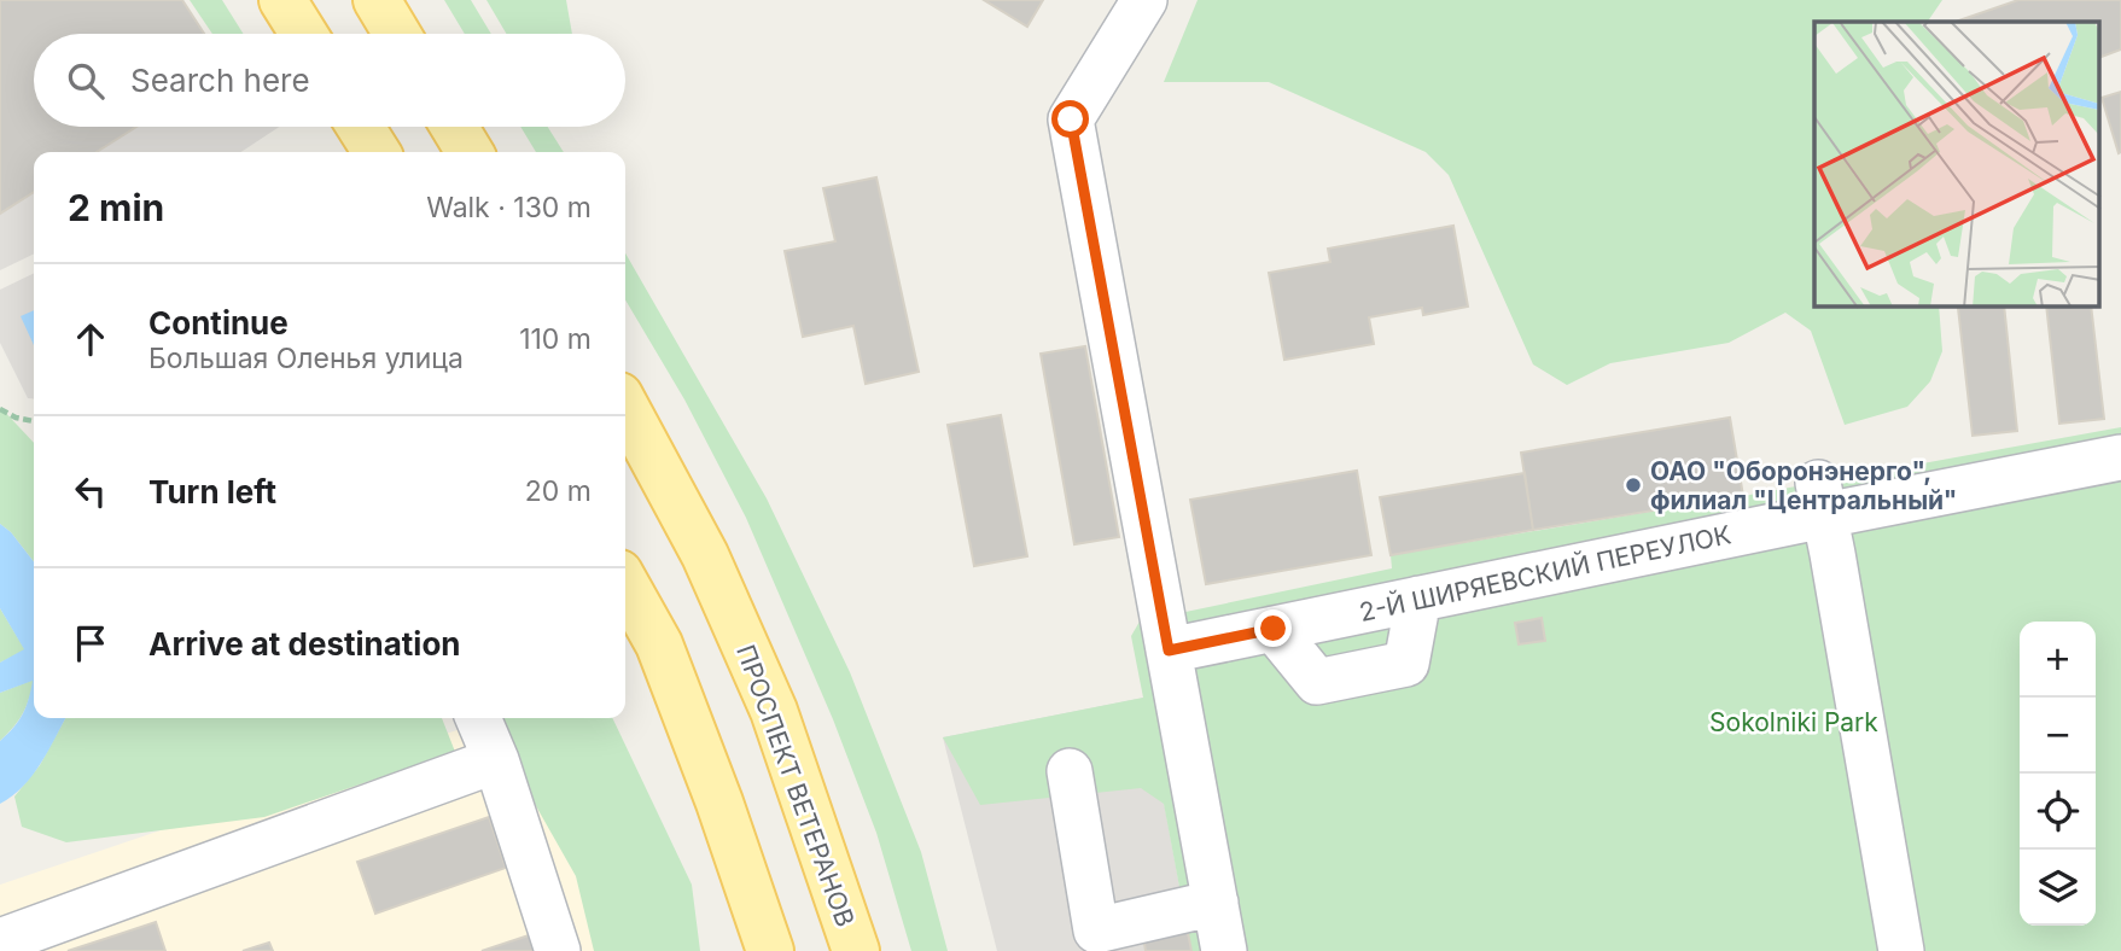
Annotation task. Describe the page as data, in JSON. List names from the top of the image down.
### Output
{
  "streets": {
    "main road": ["ПРОСПЕКТ ВЕТЕРАНОВ"],
    "street": ["2-Й ШИРЯЕВСКИЙ ПЕРЕУЛОК"]
  },
  "parks": ["Sokolniki Park"],
  "places": ["ОАО \"Оборонэнерго\", филиал \"Центральный\""],
  "page": {
    "search": "Search here",
    "heading": ["2 min", "Walk · 130 m"],
    "list": [
      ["Continue", "Большая Оленья улица", "110 m"],
      ["Turn left", "20 m"],
      "Arrive at destination"
    ],
    "map_buttons": ["+", "−"]
  }
}
